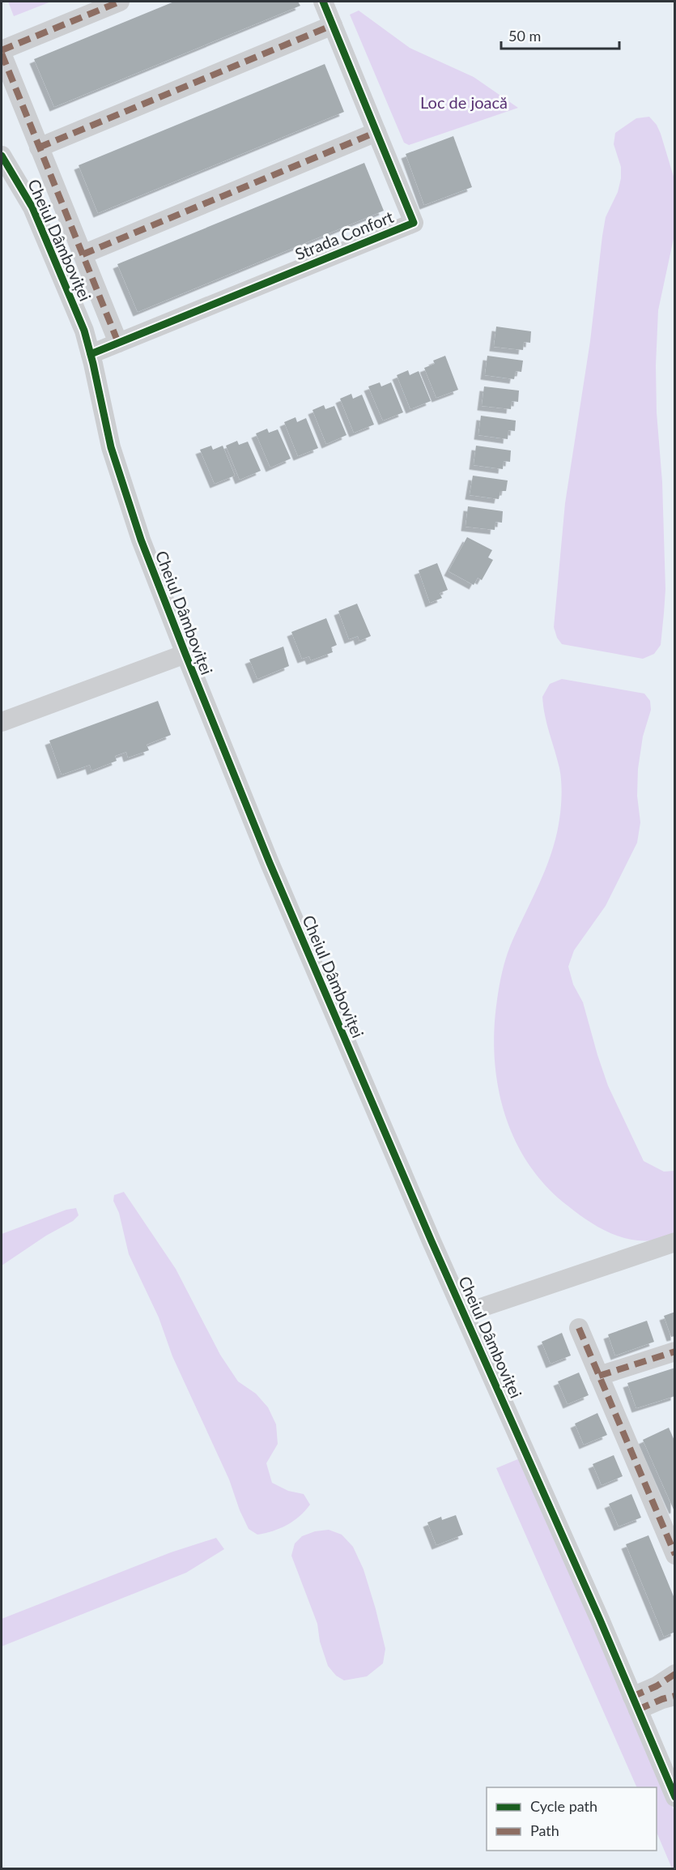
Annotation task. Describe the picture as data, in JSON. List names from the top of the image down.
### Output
{
  "streets": {
    "street": ["Strada Confort", "Cheiul Dâmboviței"]
  },
  "parks": ["Loc de joacă"],
  "legend": ["Cycle path", "Path"],
  "scale_bar": "50 m"
}
